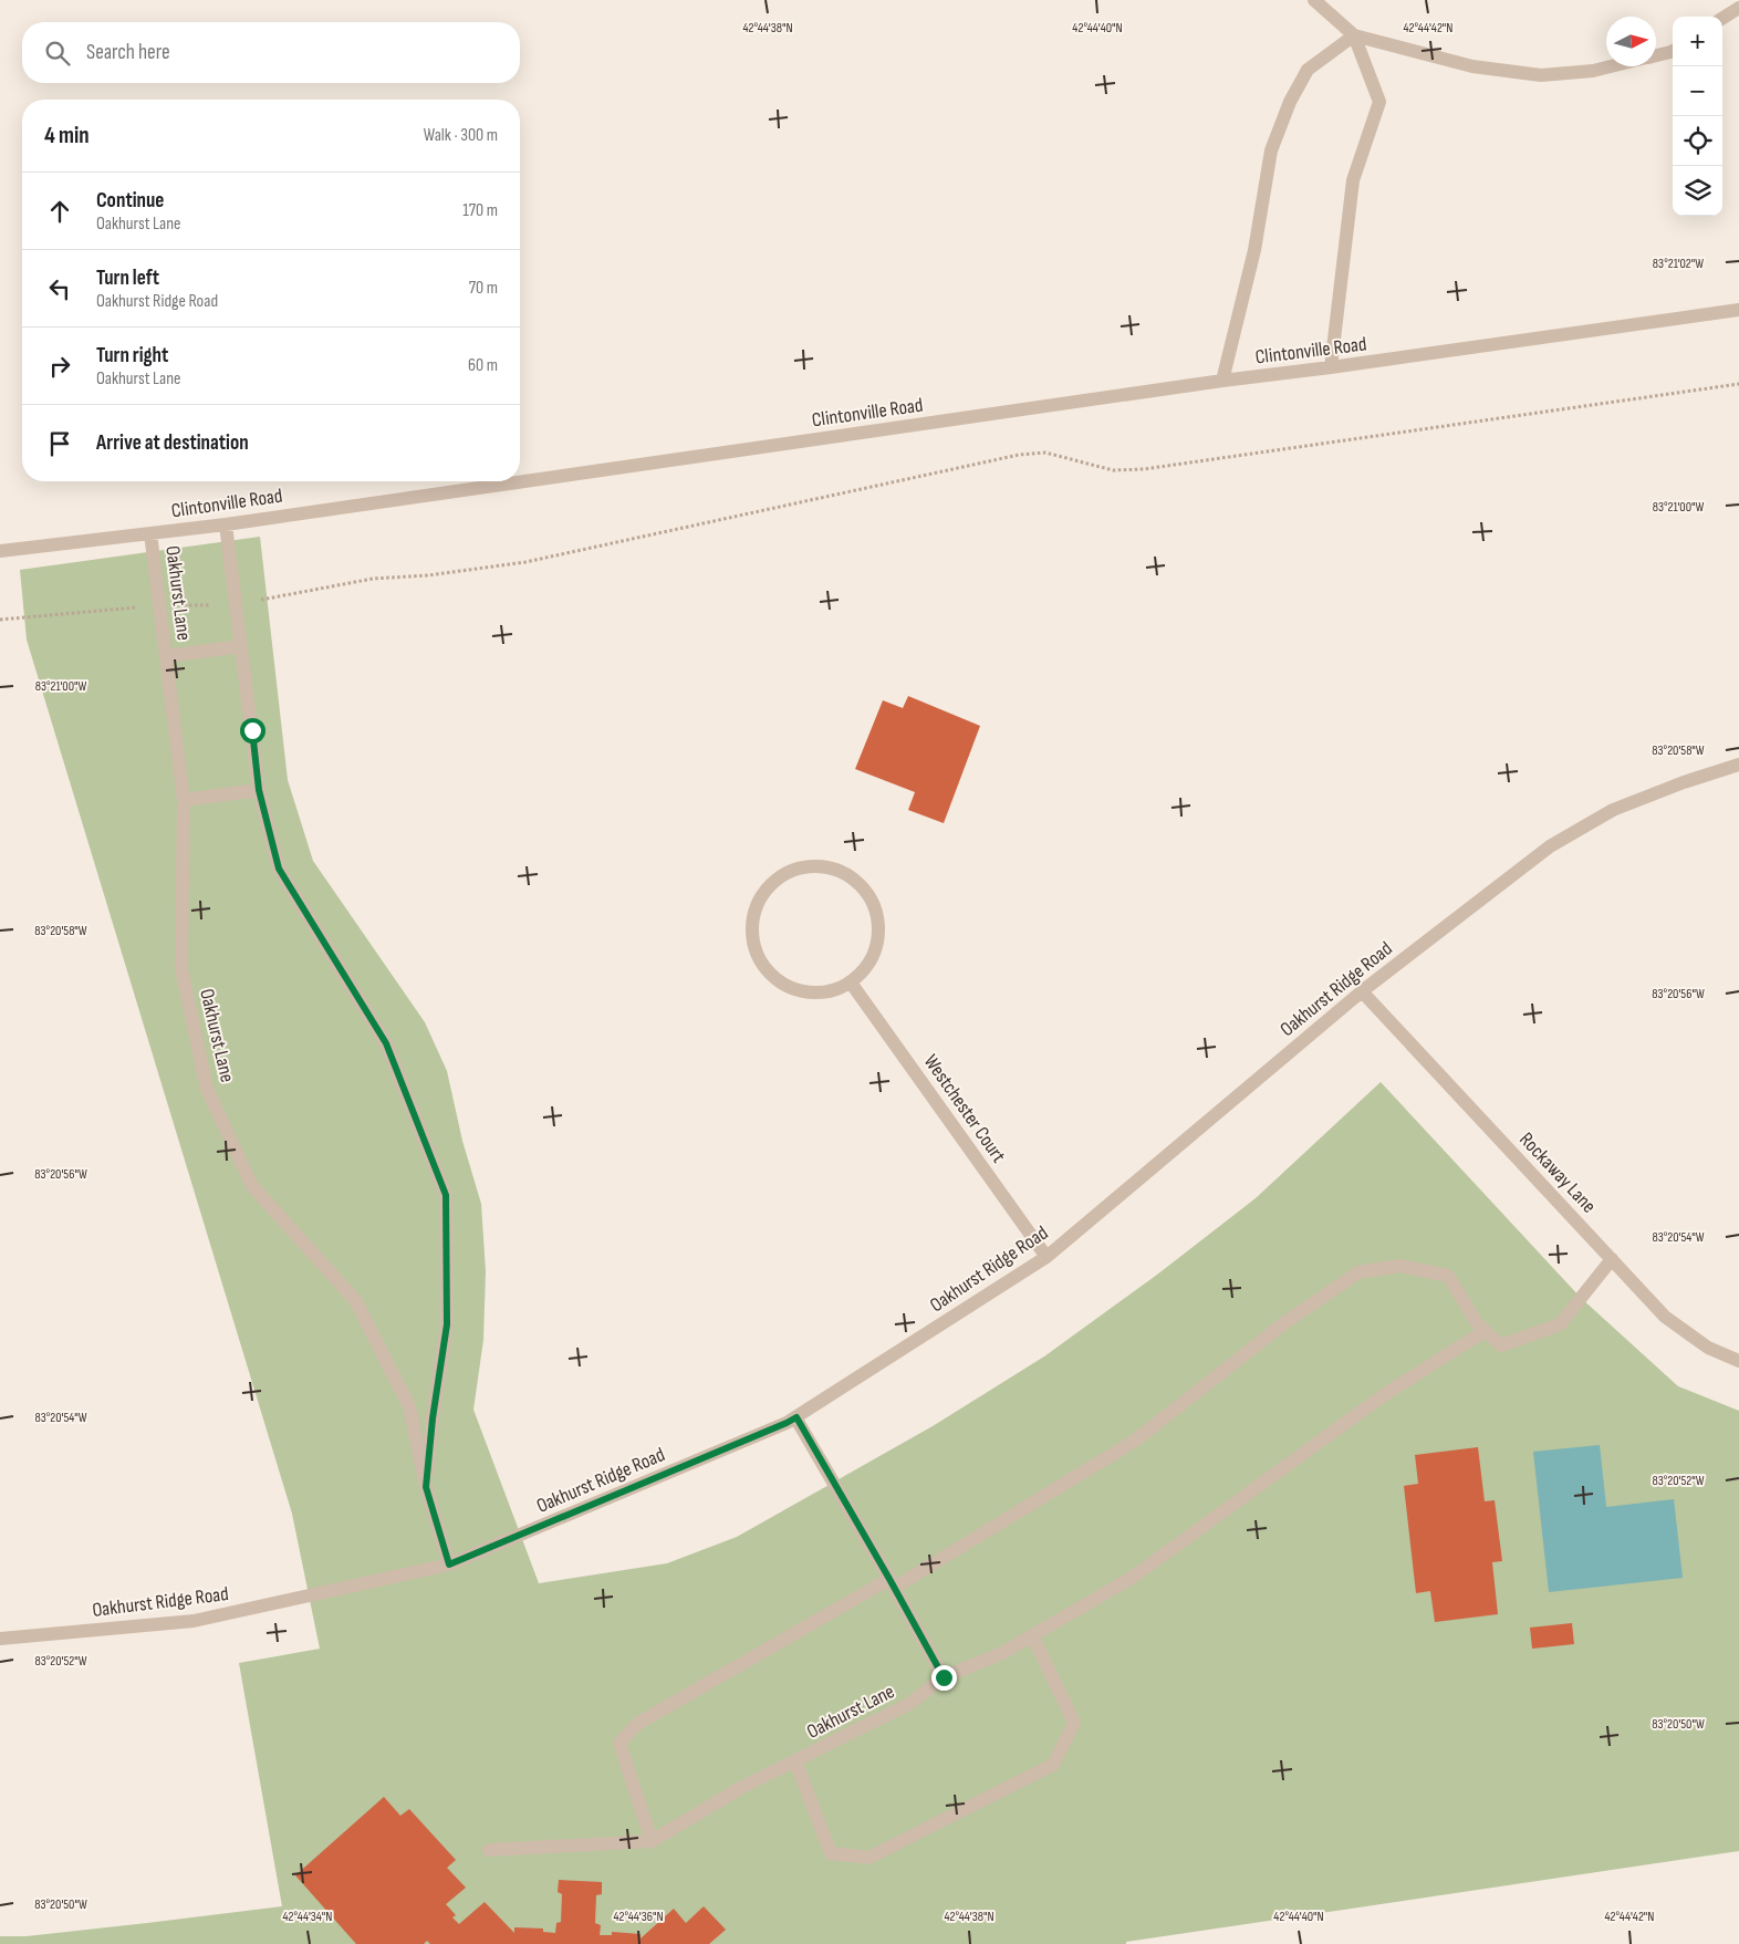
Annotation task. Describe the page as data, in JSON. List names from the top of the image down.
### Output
{
  "streets": {
    "street": [
      "Clintonville Road",
      "Oakhurst Lane",
      "Oakhurst Ridge Road",
      "Westchester Court",
      "Rockaway Lane"
    ]
  },
  "crossings": [
    ["Clintonville Road", "Oakhurst Lane"],
    ["Oakhurst Lane", "Oakhurst Ridge Road"],
    ["Oakhurst Ridge Road", "Westchester Court"],
    ["Oakhurst Ridge Road", "Rockaway Lane"]
  ],
  "north": "right",
  "page": {
    "map_buttons": ["+", "−"],
    "search": "Search here",
    "heading": ["4 min", "Walk · 300 m"],
    "list": [
      ["Continue", "Oakhurst Lane", "170 m"],
      ["Turn left", "Oakhurst Ridge Road", "70 m"],
      ["Turn right", "Oakhurst Lane", "60 m"],
      "Arrive at destination"
    ]
  },
  "coordinates": [
    "42°44'38\"N",
    "42°44'40\"N",
    "42°44'42\"N",
    "83°21'02\"W",
    "83°21'00\"W",
    "83°20'58\"W",
    "83°20'56\"W",
    "83°20'54\"W",
    "83°20'52\"W",
    "83°20'50\"W",
    "42°44'34\"N",
    "42°44'36\"N"
  ]
}
